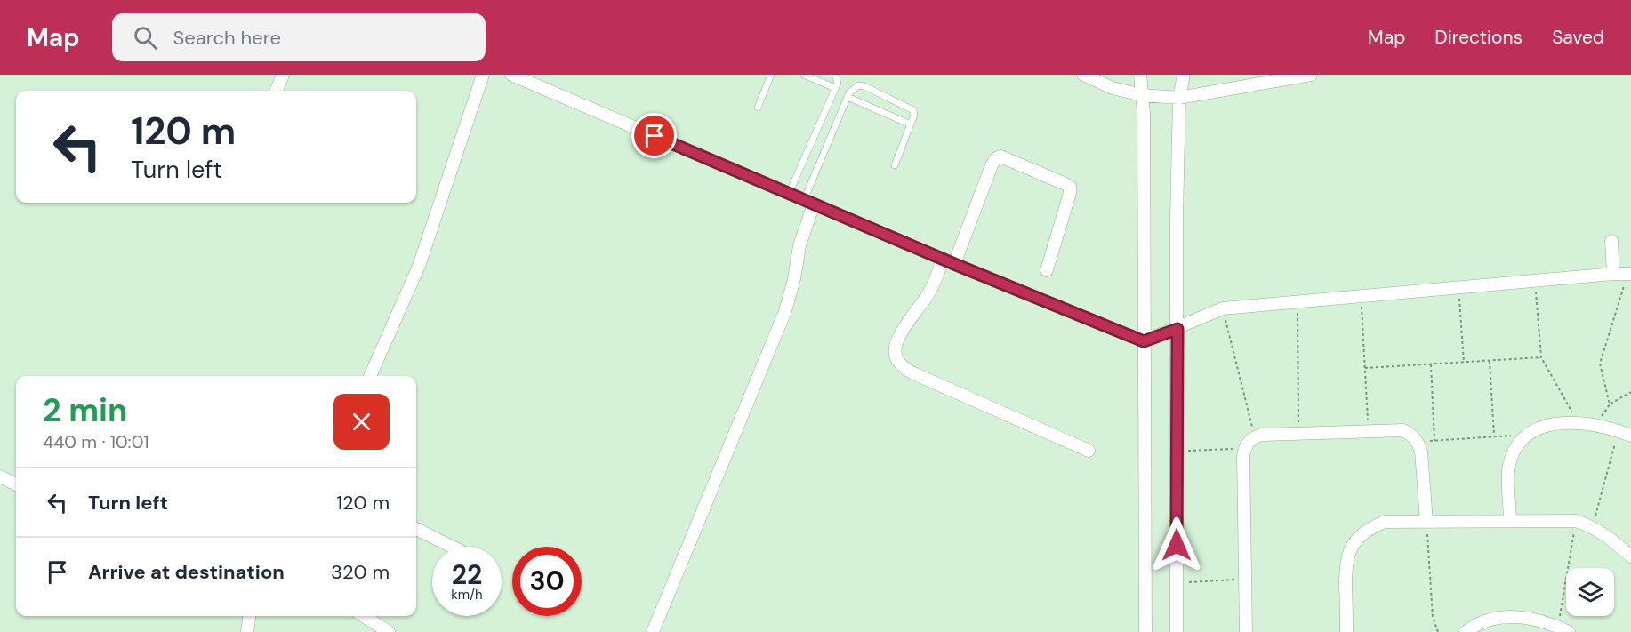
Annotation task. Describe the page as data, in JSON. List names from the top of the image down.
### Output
{
  "page": {
    "header": "Map",
    "search": "Search here",
    "nav": ["Map", "Directions", "Saved"],
    "turn": ["120 m", "Turn left"],
    "heading": ["2 min", "440 m · 10:01"],
    "list": [
      {
        "name": "Turn left",
        "value": "120 m"
      },
      {
        "name": "Arrive at destination",
        "value": "320 m"
      }
    ],
    "speed": "22 km/h",
    "limit": "30"
  }
}
